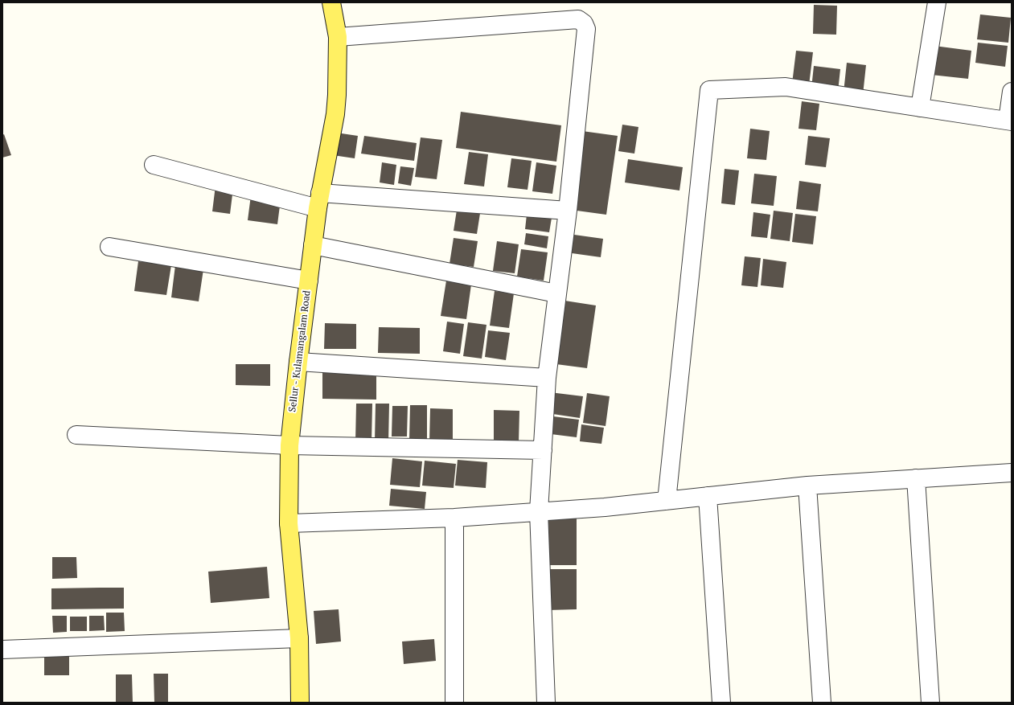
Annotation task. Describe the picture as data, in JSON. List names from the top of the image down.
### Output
{
  "streets": {
    "main road": ["Sellur - Kulamangalam Road"]
  }
}
